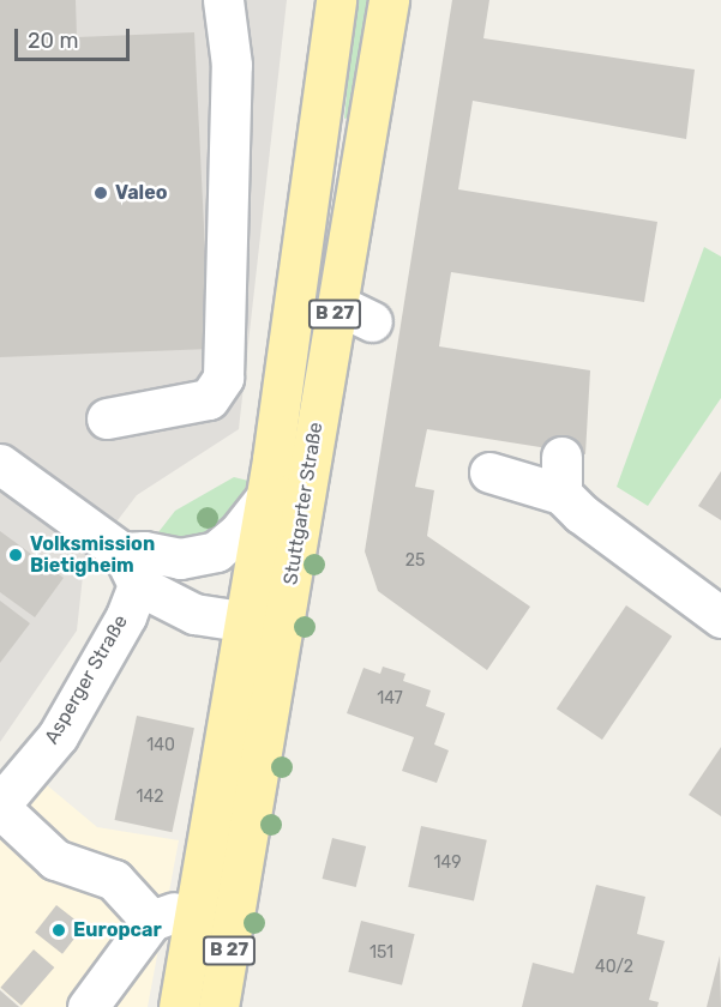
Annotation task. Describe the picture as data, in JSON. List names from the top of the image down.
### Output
{
  "streets": {
    "main road": ["B 27", "Stuttgarter Straße"],
    "street": ["Asperger Straße"]
  },
  "places": ["Valeo", "Volksmission Bietigheim", "Europcar"],
  "house_numbers": [
    "25",
    "147",
    "140",
    "142",
    "149",
    "151",
    "40/2"
  ],
  "scale_bar": "20 m"
}
